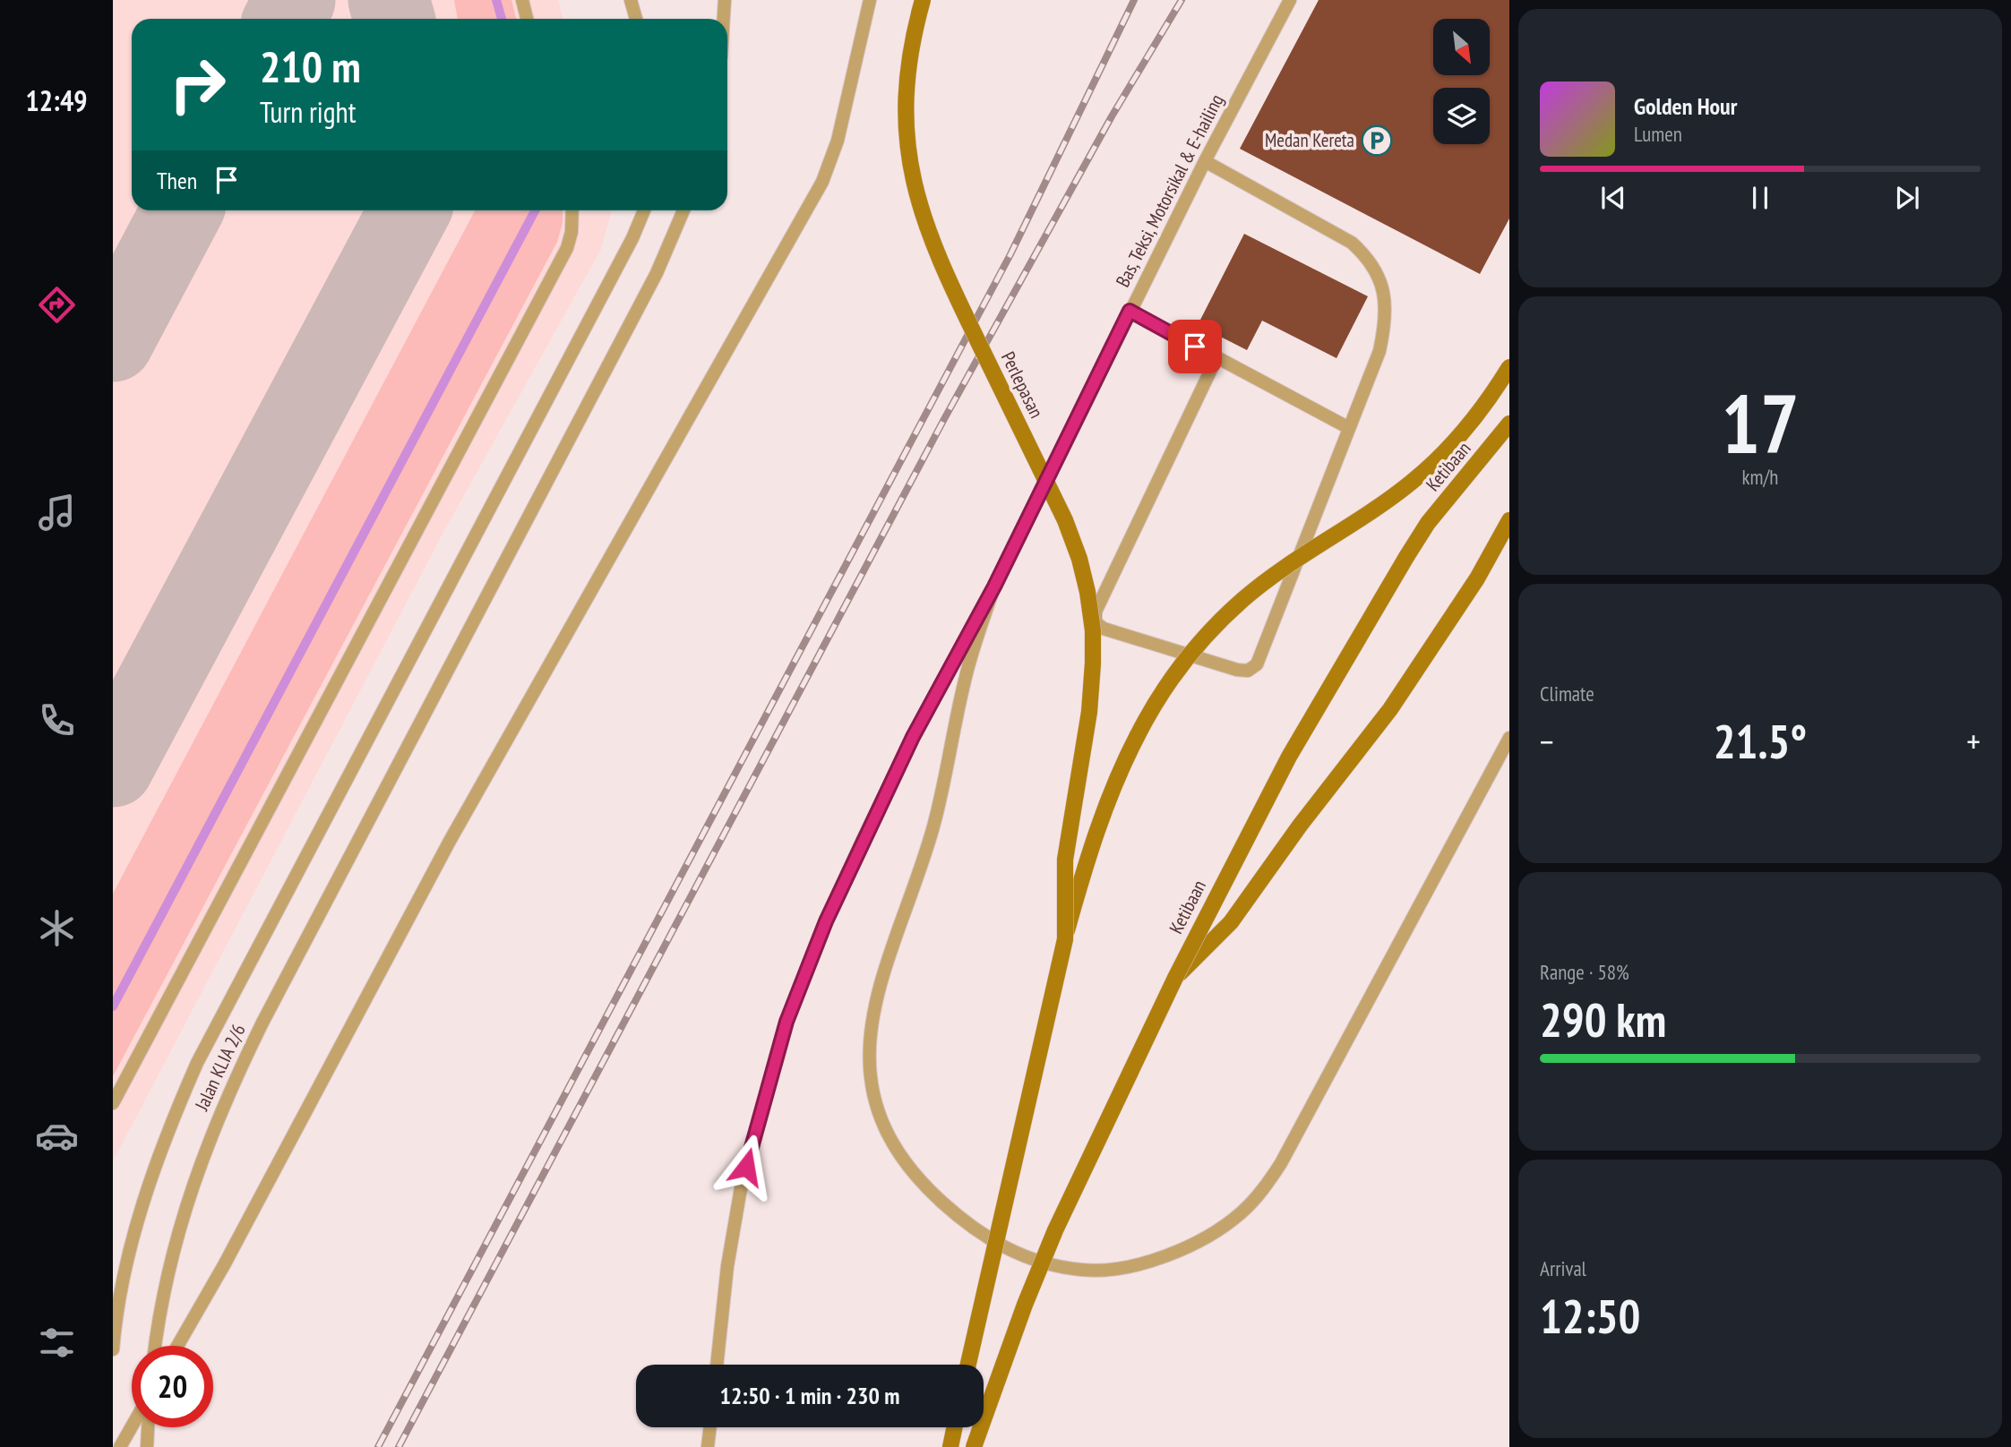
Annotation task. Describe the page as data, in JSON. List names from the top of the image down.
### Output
{
  "streets": {
    "main road": ["Perlepasan", "Ketibaan"],
    "lane": ["Bas, Teksi, Motorsikal & E-hailing", "Jalan KLIA 2/6"]
  },
  "places": {
    "parking": ["Medan Kereta"]
  },
  "north": "bottom right",
  "page": {
    "tabs": "12:49",
    "turn": ["210 m", "Turn right"],
    "song": ["Golden Hour", "Lumen"],
    "then": "Then",
    "tile": [
      ["17", "km/h"],
      "Climate",
      ["Range · 58%", "290 km"],
      ["Arrival", "12:50"]
    ],
    "heat": ["−", "21.5°", "+"],
    "limit": "20",
    "trip": "12:50 · 1 min · 230 m"
  }
}
